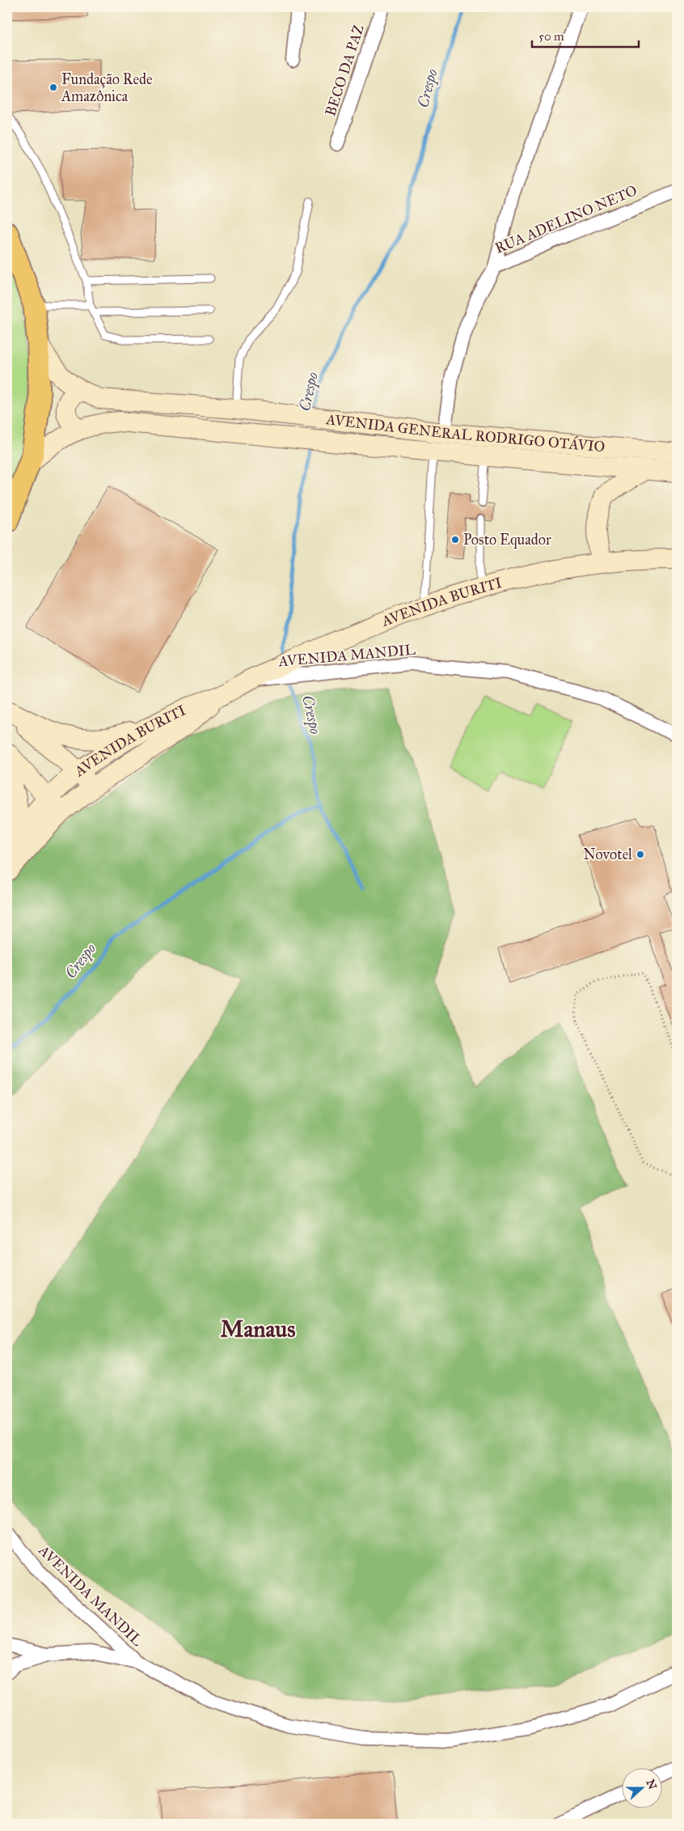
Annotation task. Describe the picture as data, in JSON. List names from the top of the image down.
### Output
{
  "streets": {
    "main road": ["AVENIDA GENERAL RODRIGO OTÁVIO", "AVENIDA BURITI"],
    "street": ["BECO DA PAZ", "RUA ADELINO NETO", "AVENIDA MANDIL"]
  },
  "crossings": [
    ["RUA ADELINO NETO", "AVENIDA GENERAL RODRIGO OTÁVIO"],
    ["AVENIDA BURITI", "AVENIDA MANDIL"]
  ],
  "districts": ["Manaus"],
  "water": ["Crespo"],
  "places": ["Fundação Rede Amazônica", "Posto Equador", "Novotel"],
  "scale_bar": "50 m",
  "north": "right"
}
